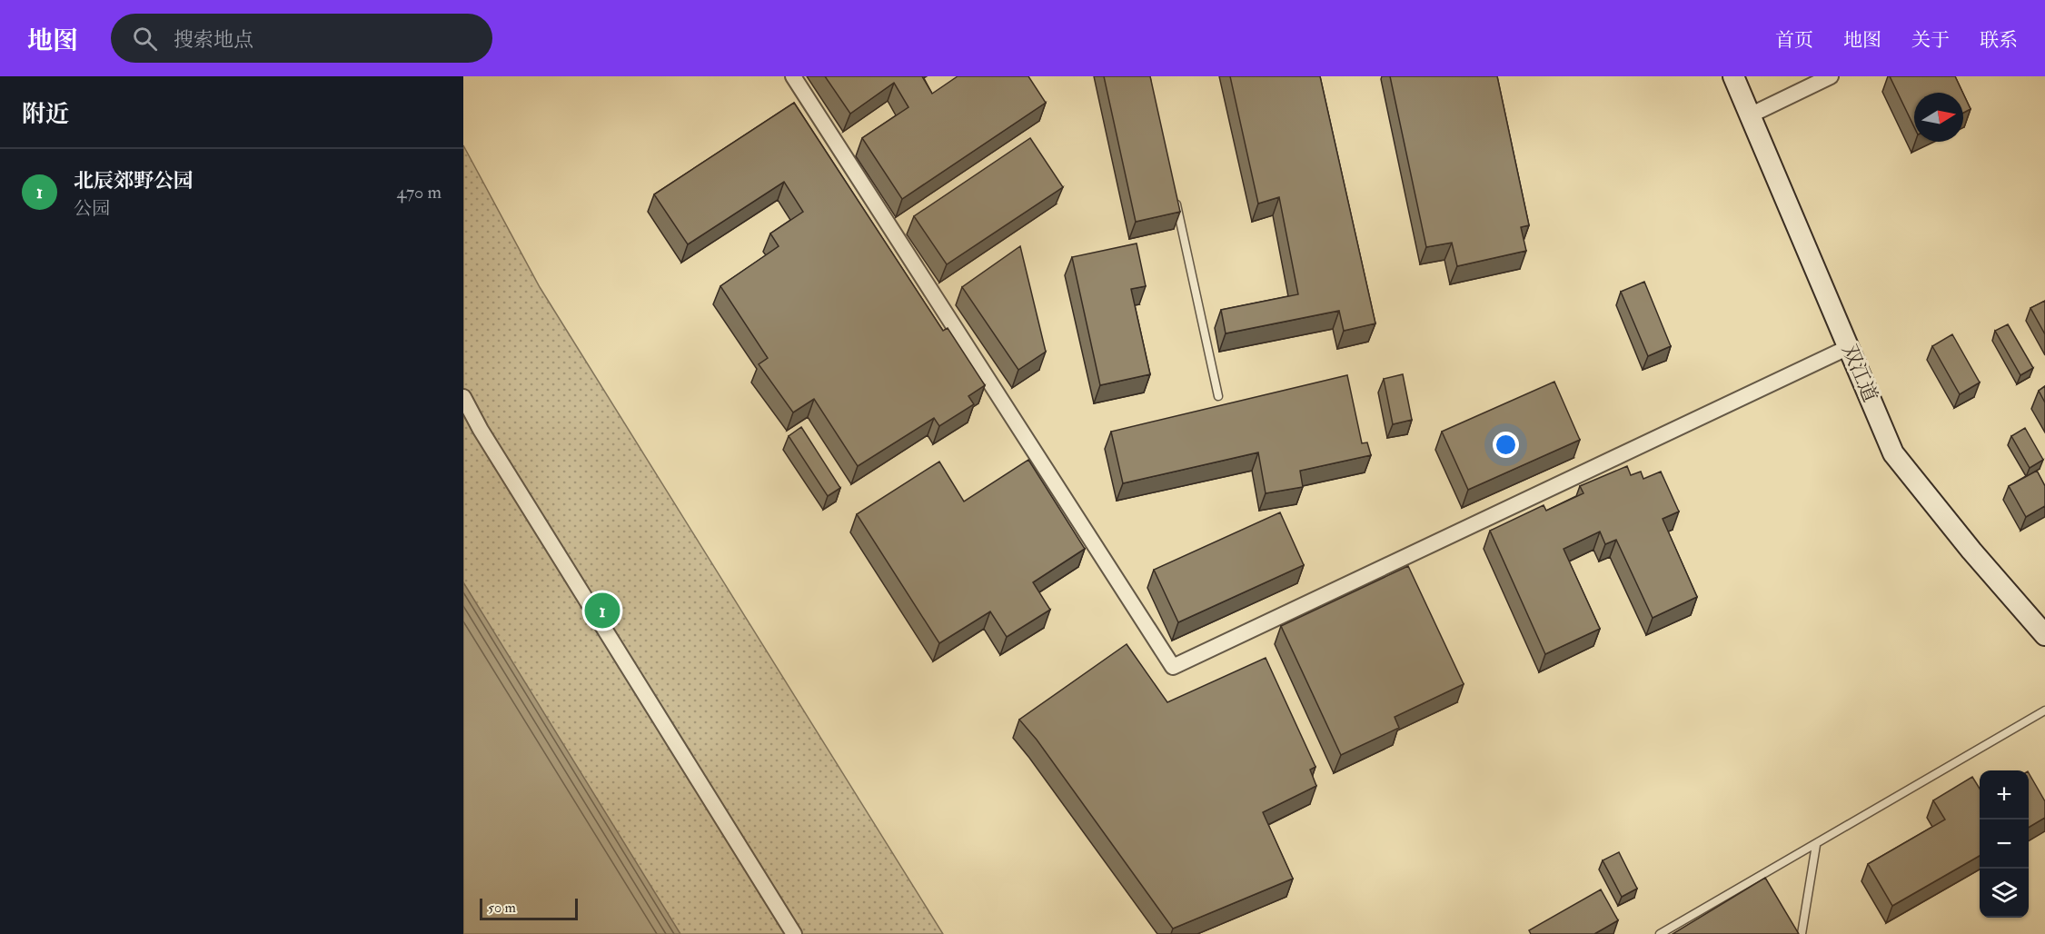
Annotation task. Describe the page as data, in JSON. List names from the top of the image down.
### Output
{
  "streets": {
    "main road": ["双江道"]
  },
  "scale_bar": "50 m",
  "north": "right",
  "page": {
    "header": "地图",
    "search": "搜索地点",
    "nav": [
      "首页",
      "地图",
      "关于",
      "联系"
    ],
    "heading": "附近",
    "list": [
      {
        "mark": "1",
        "name": "北辰郊野公园",
        "note": "公园",
        "value": "470 m"
      }
    ],
    "pins": "1",
    "map_buttons": ["+", "−"],
    "scale": "50 m"
  }
}
